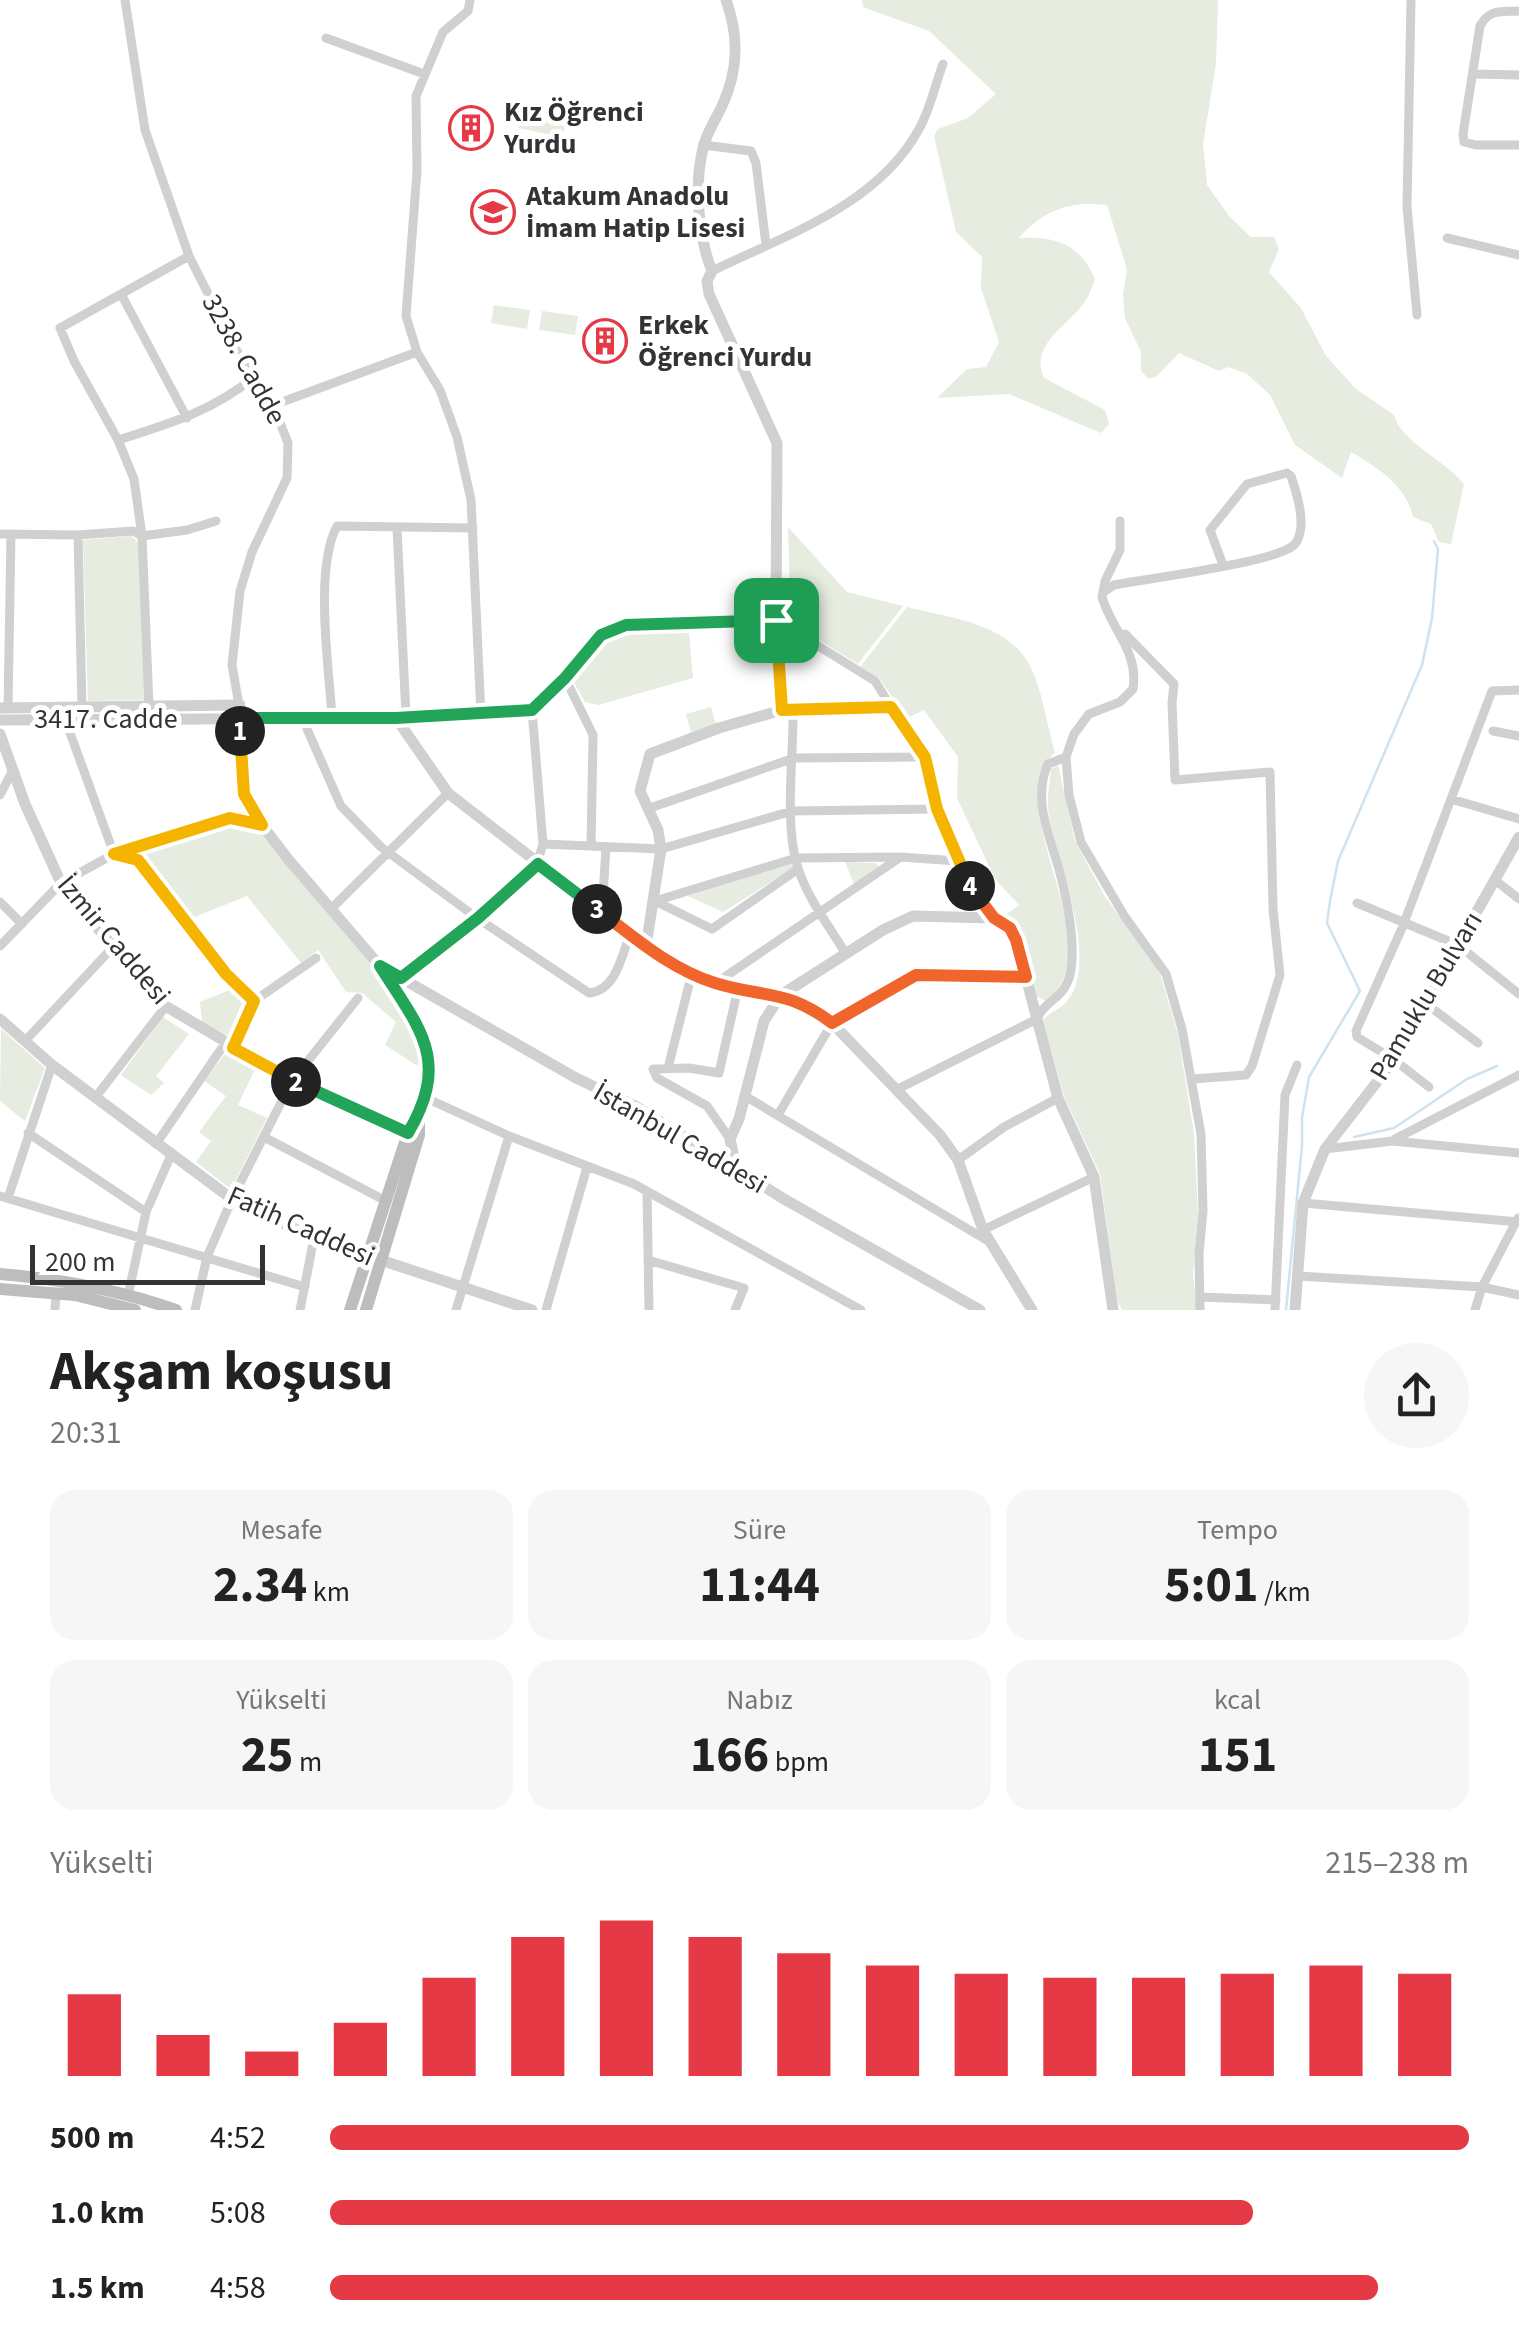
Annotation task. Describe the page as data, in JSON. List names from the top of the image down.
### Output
{
  "streets": {
    "street": [
      "3238. Cadde",
      "3417. Cadde",
      "İzmir Caddesi",
      "Pamuklu Bulvarı",
      "İstanbul Caddesi",
      "Fatih Caddesi"
    ]
  },
  "crossings": [
    ["3238. Cadde", "3417. Cadde"]
  ],
  "places": {
    "building": ["Kız Öğrenci Yurdu", "Erkek Öğrenci Yurdu"],
    "school or university": ["Atakum Anadolu İmam Hatip Lisesi"]
  },
  "scale_bar": "200 m",
  "page": {
    "pins": [
      "1",
      "4",
      "3",
      "2"
    ],
    "scale": "200 m",
    "heading": ["Akşam koşusu", "20:31"],
    "stats": [
      ["Mesafe", "2.34 km"],
      ["Süre", "11:44"],
      ["Tempo", "5:01 /km"],
      ["Yükselti", "25 m"],
      ["Nabız", "166 bpm"],
      ["kcal", "151"]
    ],
    "chart": ["Yükselti", "215–238 m"],
    "list": [
      {
        "name": "500 m",
        "note": "4:52"
      },
      {
        "name": "1.0 km",
        "note": "5:08"
      },
      {
        "name": "1.5 km",
        "note": "4:58"
      }
    ]
  }
}
